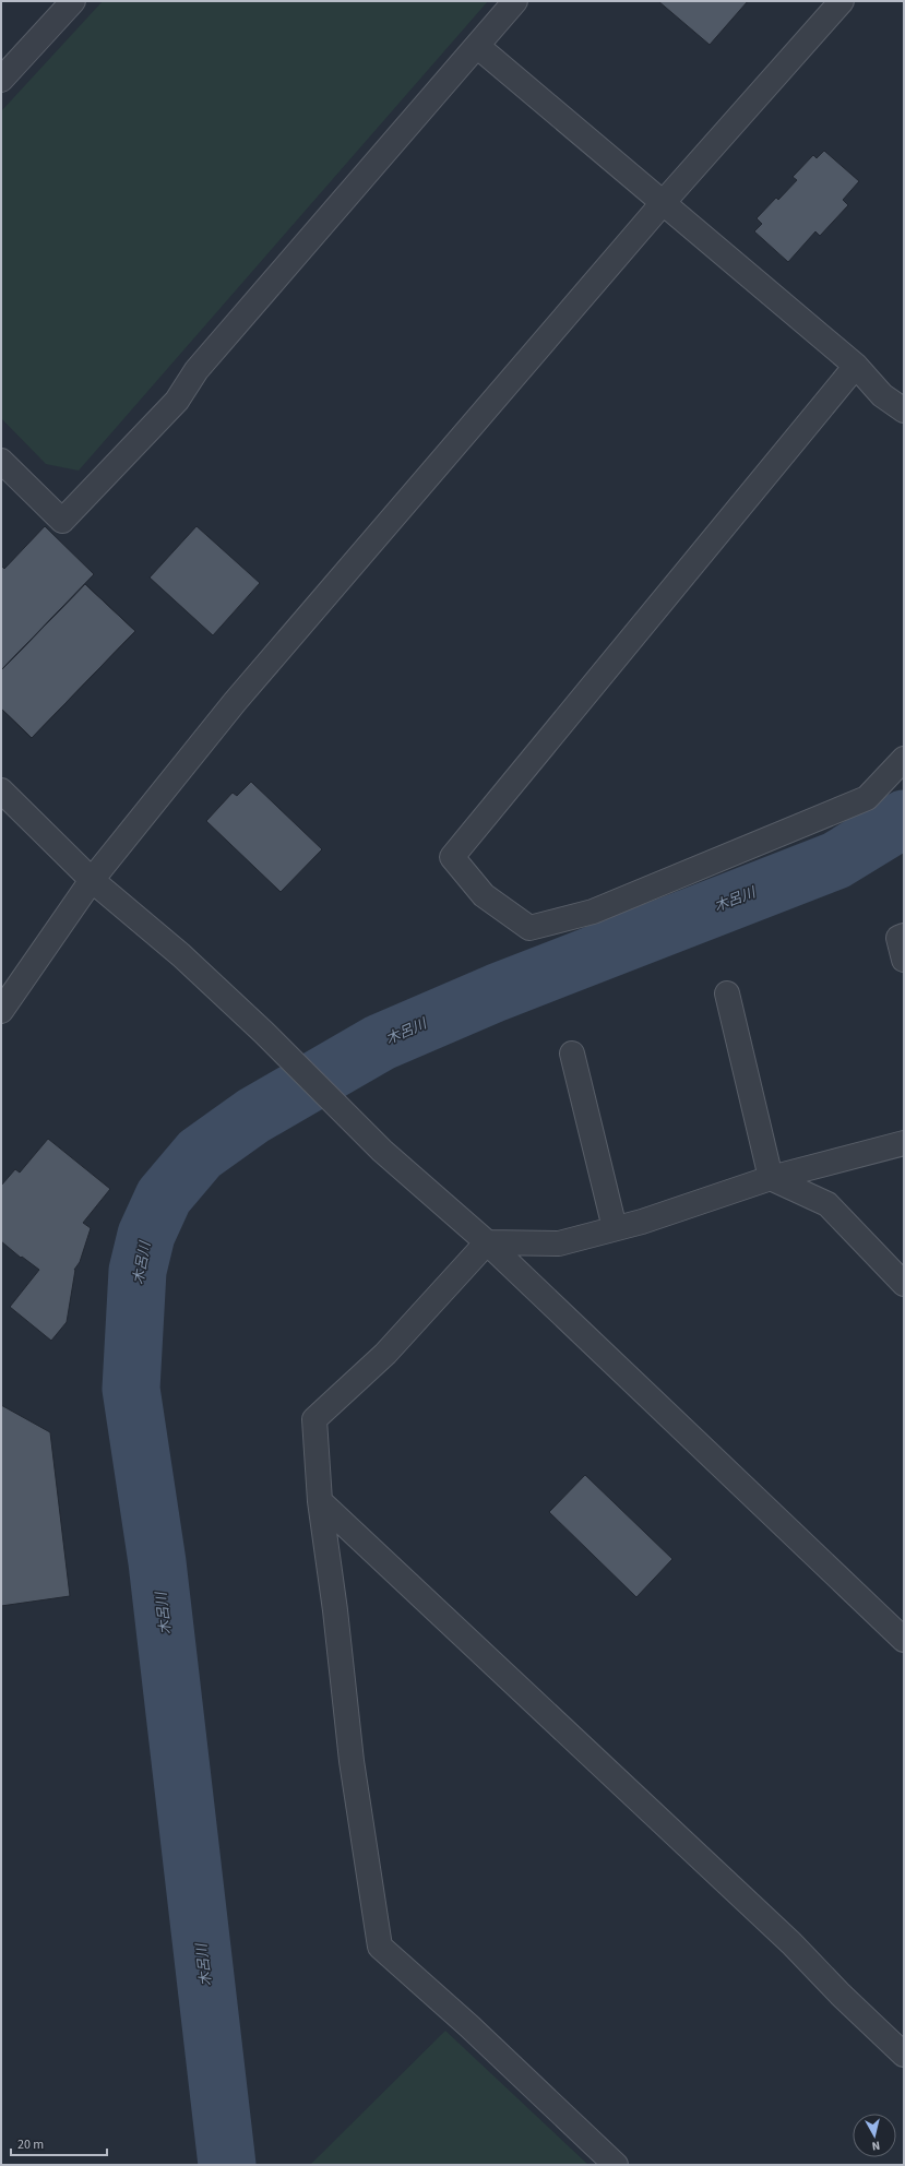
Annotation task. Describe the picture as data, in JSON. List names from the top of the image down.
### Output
{
  "water": ["木呂川"],
  "scale_bar": "20 m",
  "north": "bottom"
}
